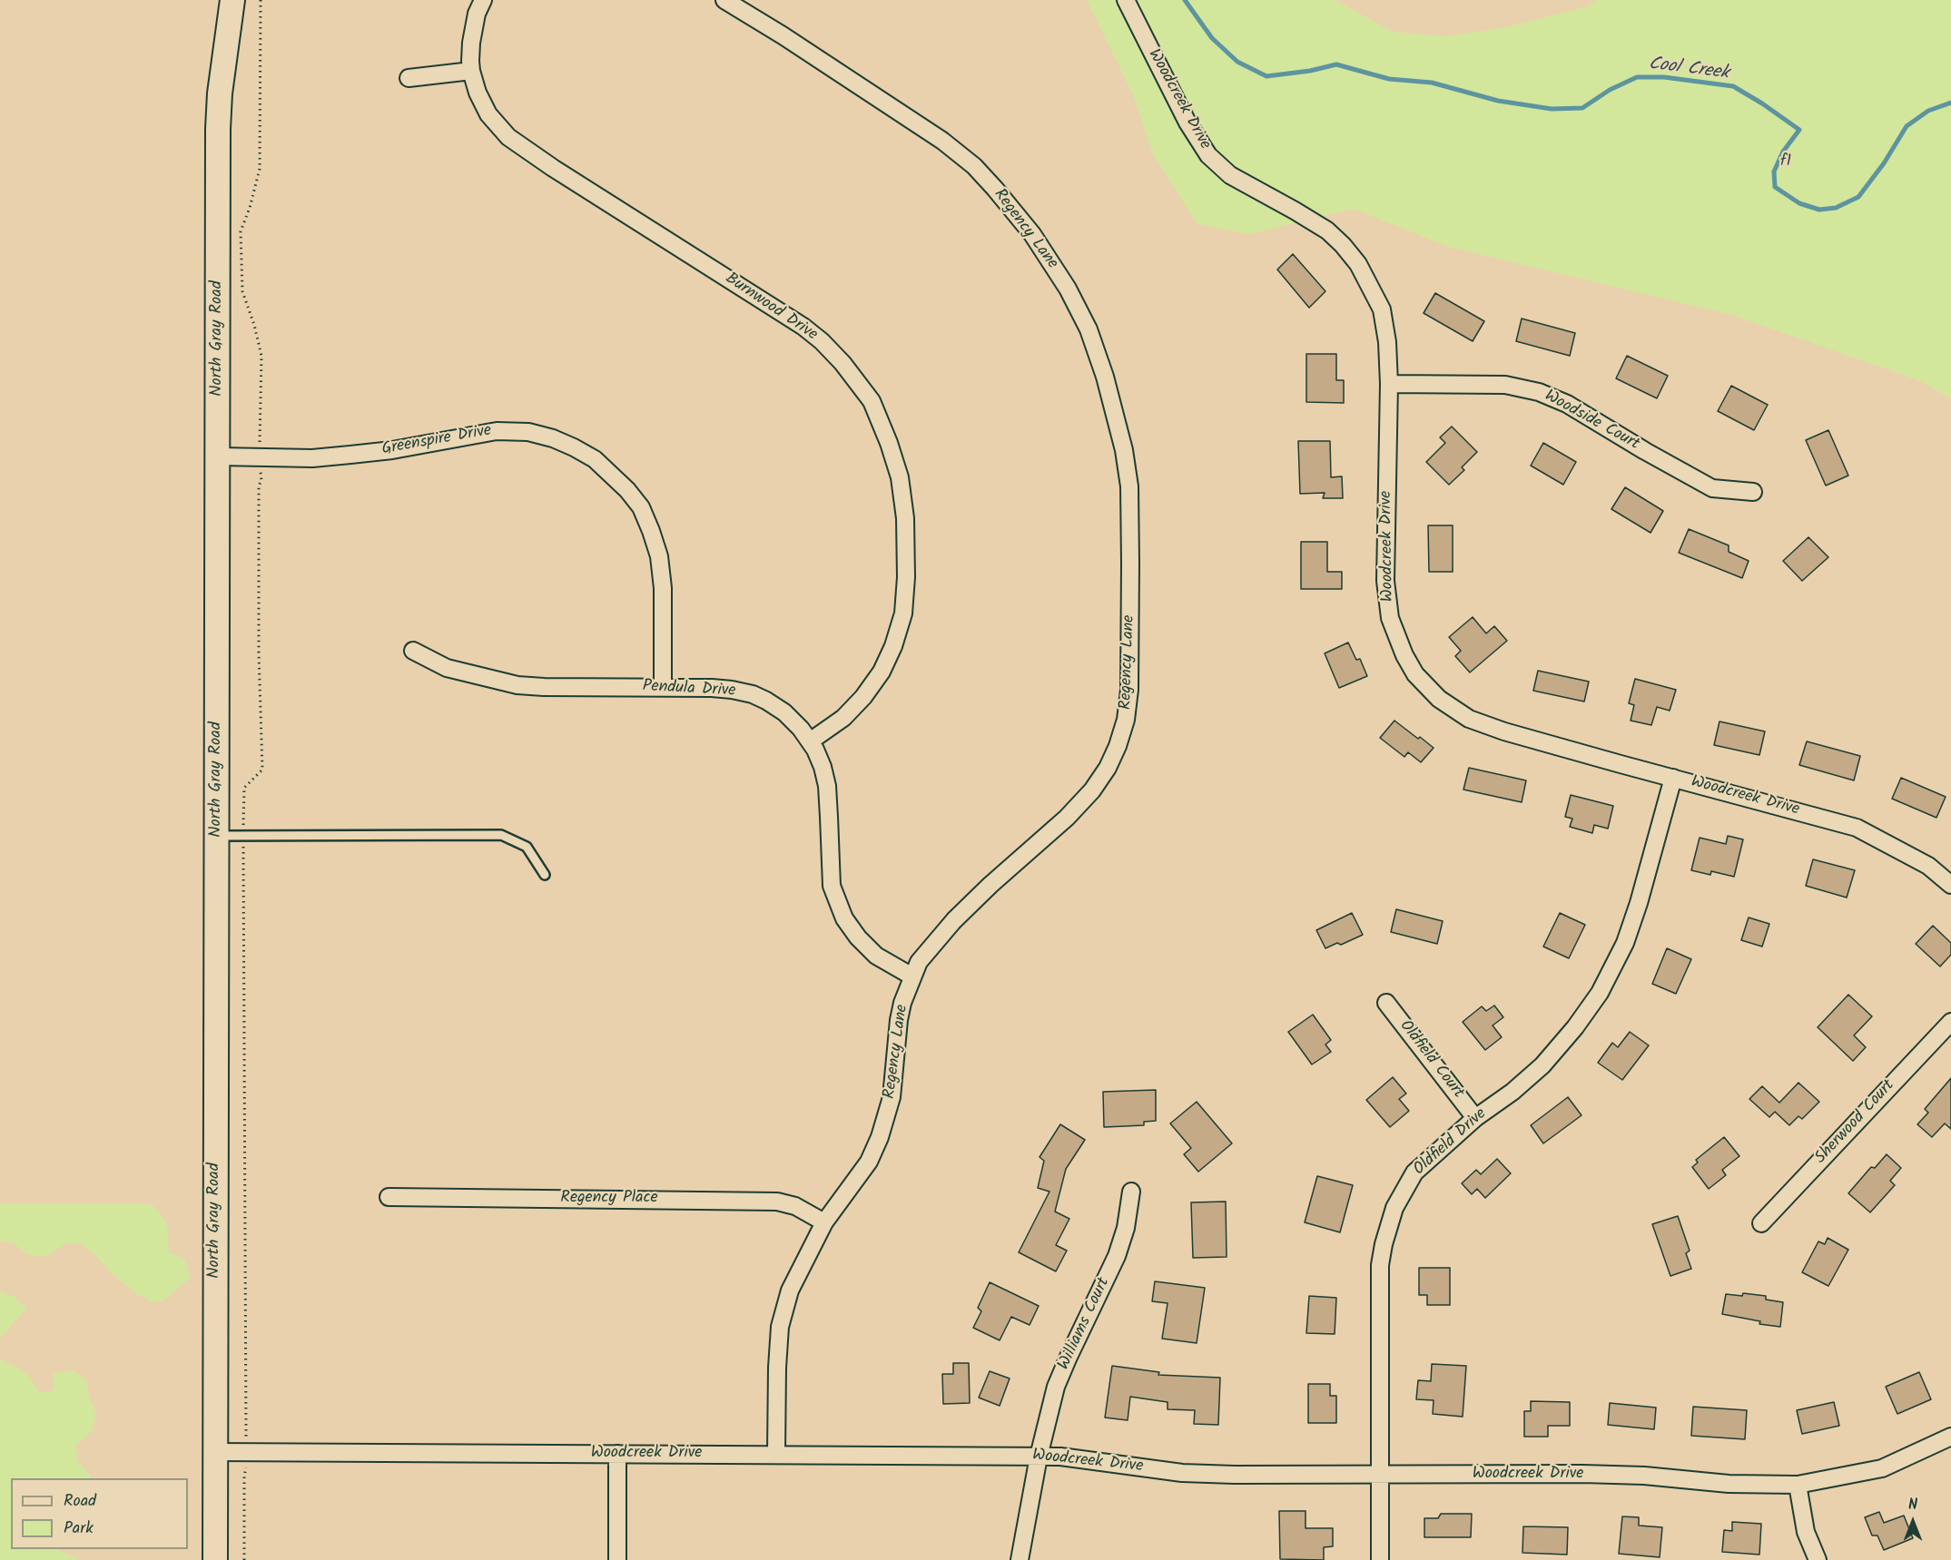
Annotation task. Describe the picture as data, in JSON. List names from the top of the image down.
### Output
{
  "streets": {
    "street": [
      "Woodcreek Drive",
      "Regency Lane",
      "Burnwood Drive",
      "North Gray Road",
      "Woodside Court",
      "Greenspire Drive",
      "Pendula Drive",
      "Oldfield Court",
      "Sherwood Court",
      "Oldfield Drive",
      "Regency Place",
      "Williams Court"
    ]
  },
  "crossings": [
    ["Woodcreek Drive", "Regency Lane"],
    ["Woodcreek Drive", "North Gray Road"],
    ["Woodcreek Drive", "Woodside Court"],
    ["Woodcreek Drive", "Oldfield Drive"],
    ["Woodcreek Drive", "Williams Court"],
    ["Regency Lane", "Pendula Drive"],
    ["Regency Lane", "Regency Place"],
    ["Burnwood Drive", "Pendula Drive"],
    ["North Gray Road", "Greenspire Drive"],
    ["Greenspire Drive", "Pendula Drive"],
    ["Oldfield Court", "Oldfield Drive"]
  ],
  "water": ["Cool Creek"],
  "parks": ["f1"],
  "legend": ["Road", "Park"],
  "north": "top"
}
